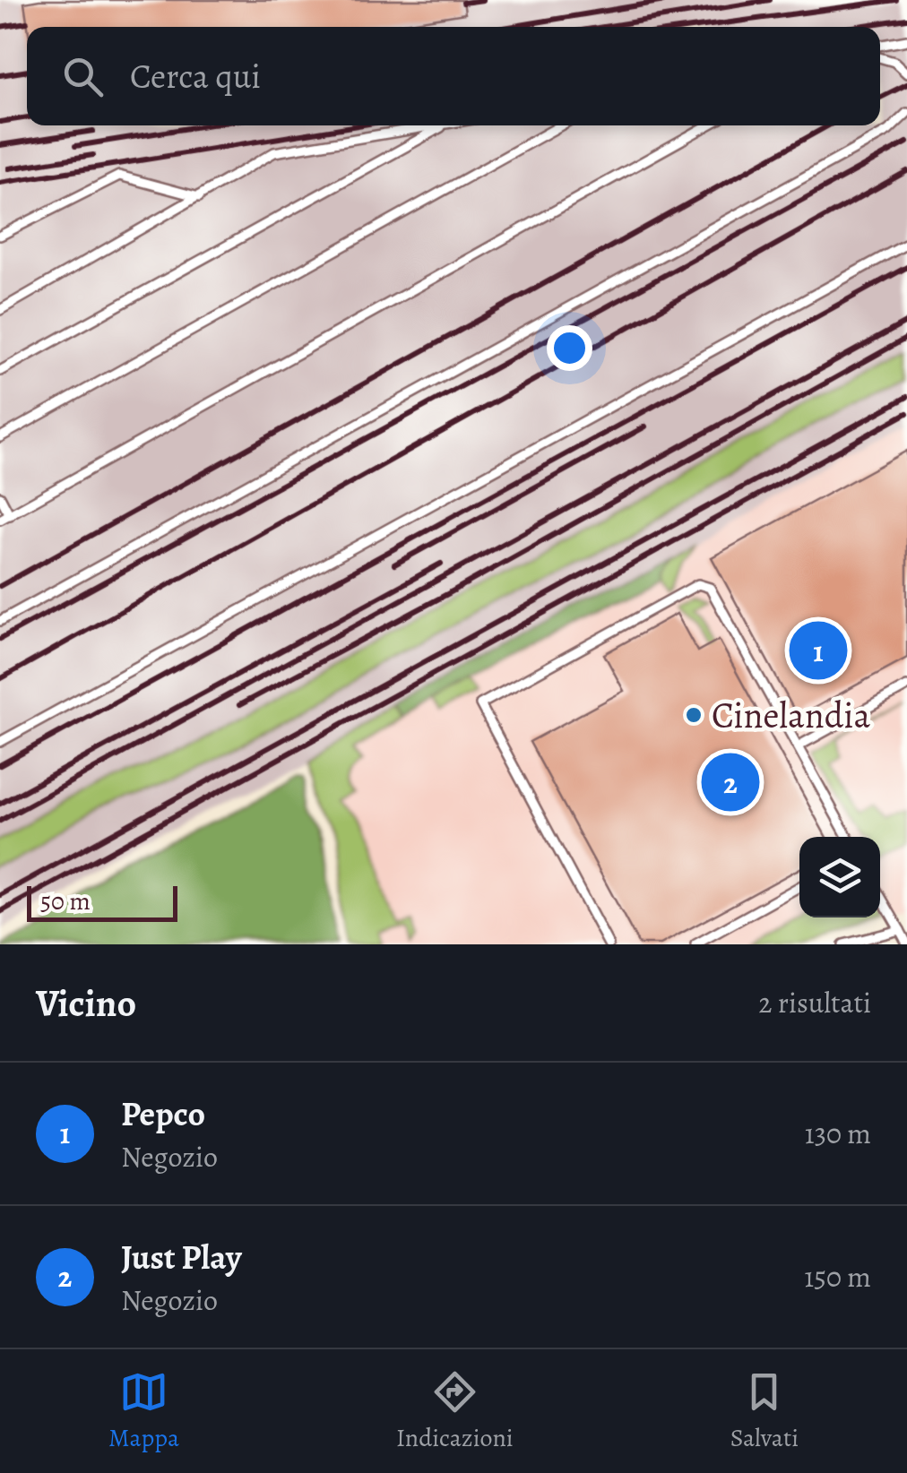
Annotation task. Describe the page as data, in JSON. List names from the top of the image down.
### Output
{
  "places": ["Cinelandia"],
  "scale_bar": "50 m",
  "page": {
    "search": "Cerca qui",
    "pins": ["1", "2"],
    "scale": "50 m",
    "heading": ["Vicino", "2 risultati"],
    "list": [
      {
        "mark": "1",
        "name": "Pepco",
        "note": "Negozio",
        "value": "130 m"
      },
      {
        "mark": "2",
        "name": "Just Play",
        "note": "Negozio",
        "value": "150 m"
      }
    ],
    "nav": ["Mappa", "Indicazioni", "Salvati"]
  }
}
